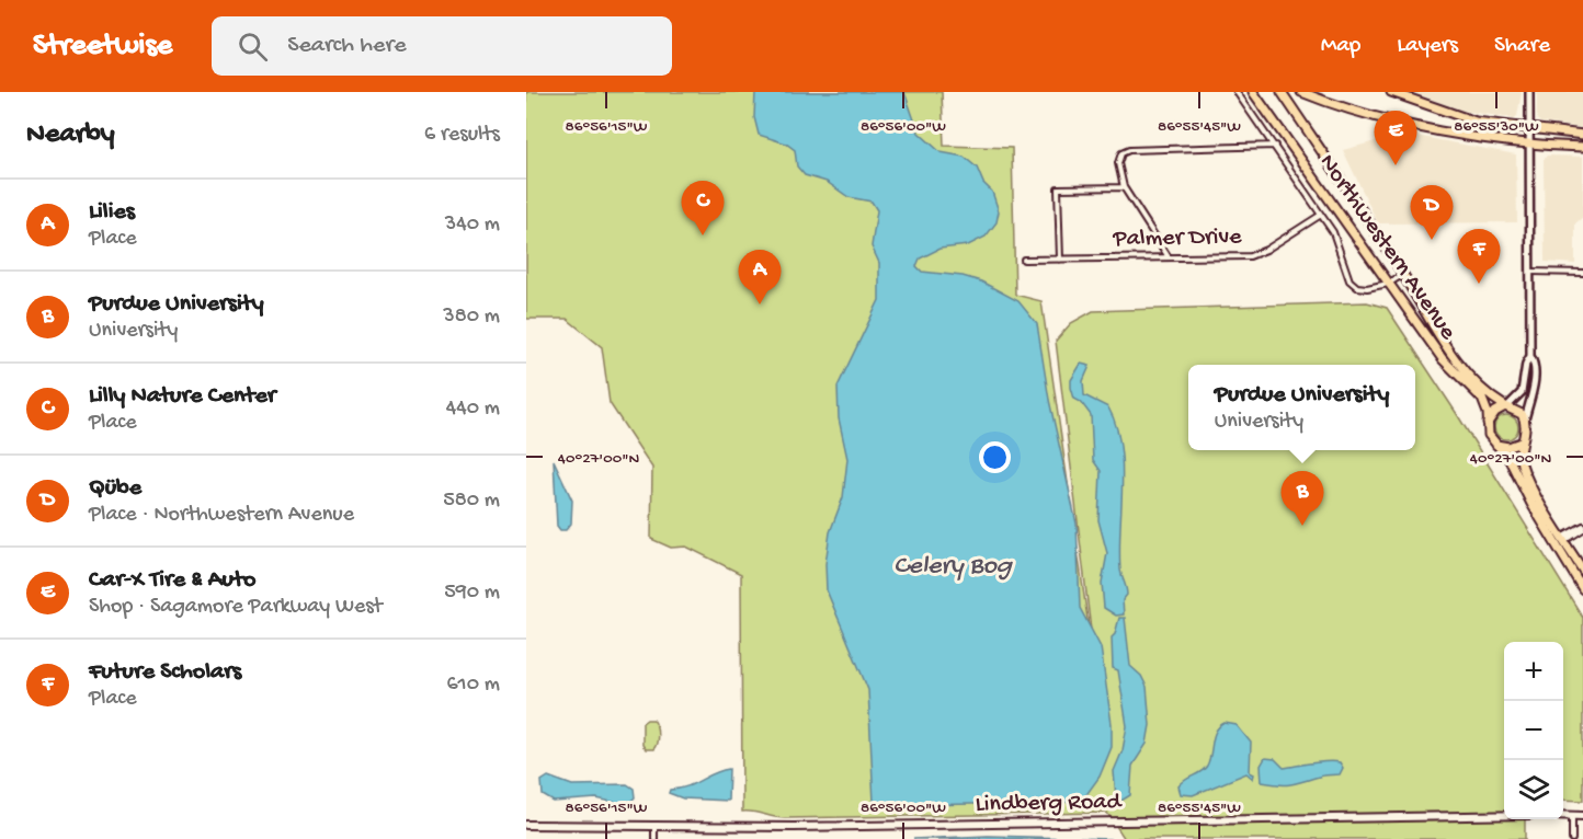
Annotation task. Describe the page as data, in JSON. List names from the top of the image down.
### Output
{
  "streets": {
    "main road": ["Northwestern Avenue", "Lindberg Road"],
    "street": ["Palmer Drive"]
  },
  "water": ["Celery Bog"],
  "page": {
    "header": "Streetwise",
    "search": "Search here",
    "nav": ["Map", "Layers", "Share"],
    "heading": ["Nearby", "6 results"],
    "pins": [
      "E",
      "C",
      "D",
      "F",
      "A",
      "B"
    ],
    "list": [
      {
        "mark": "A",
        "name": "Lilies",
        "note": "Place",
        "value": "340 m"
      },
      {
        "mark": "B",
        "name": "Purdue University",
        "note": "University",
        "value": "380 m"
      },
      {
        "mark": "C",
        "name": "Lilly Nature Center",
        "note": "Place",
        "value": "440 m"
      },
      {
        "mark": "D",
        "name": "Qübe",
        "note": "Place · Northwestern Avenue",
        "value": "580 m"
      },
      {
        "mark": "E",
        "name": "Car-X Tire & Auto",
        "note": "Shop · Sagamore Parkway West",
        "value": "590 m"
      },
      {
        "mark": "F",
        "name": "Future Scholars",
        "note": "Place",
        "value": "610 m"
      }
    ],
    "popup": ["Purdue University", "University"],
    "map_buttons": ["+", "−"]
  },
  "coordinates": [
    "86°56'15\"W",
    "86°56'00\"W",
    "86°55'45\"W",
    "86°55'30\"W",
    "40°27'00\"N"
  ]
}
